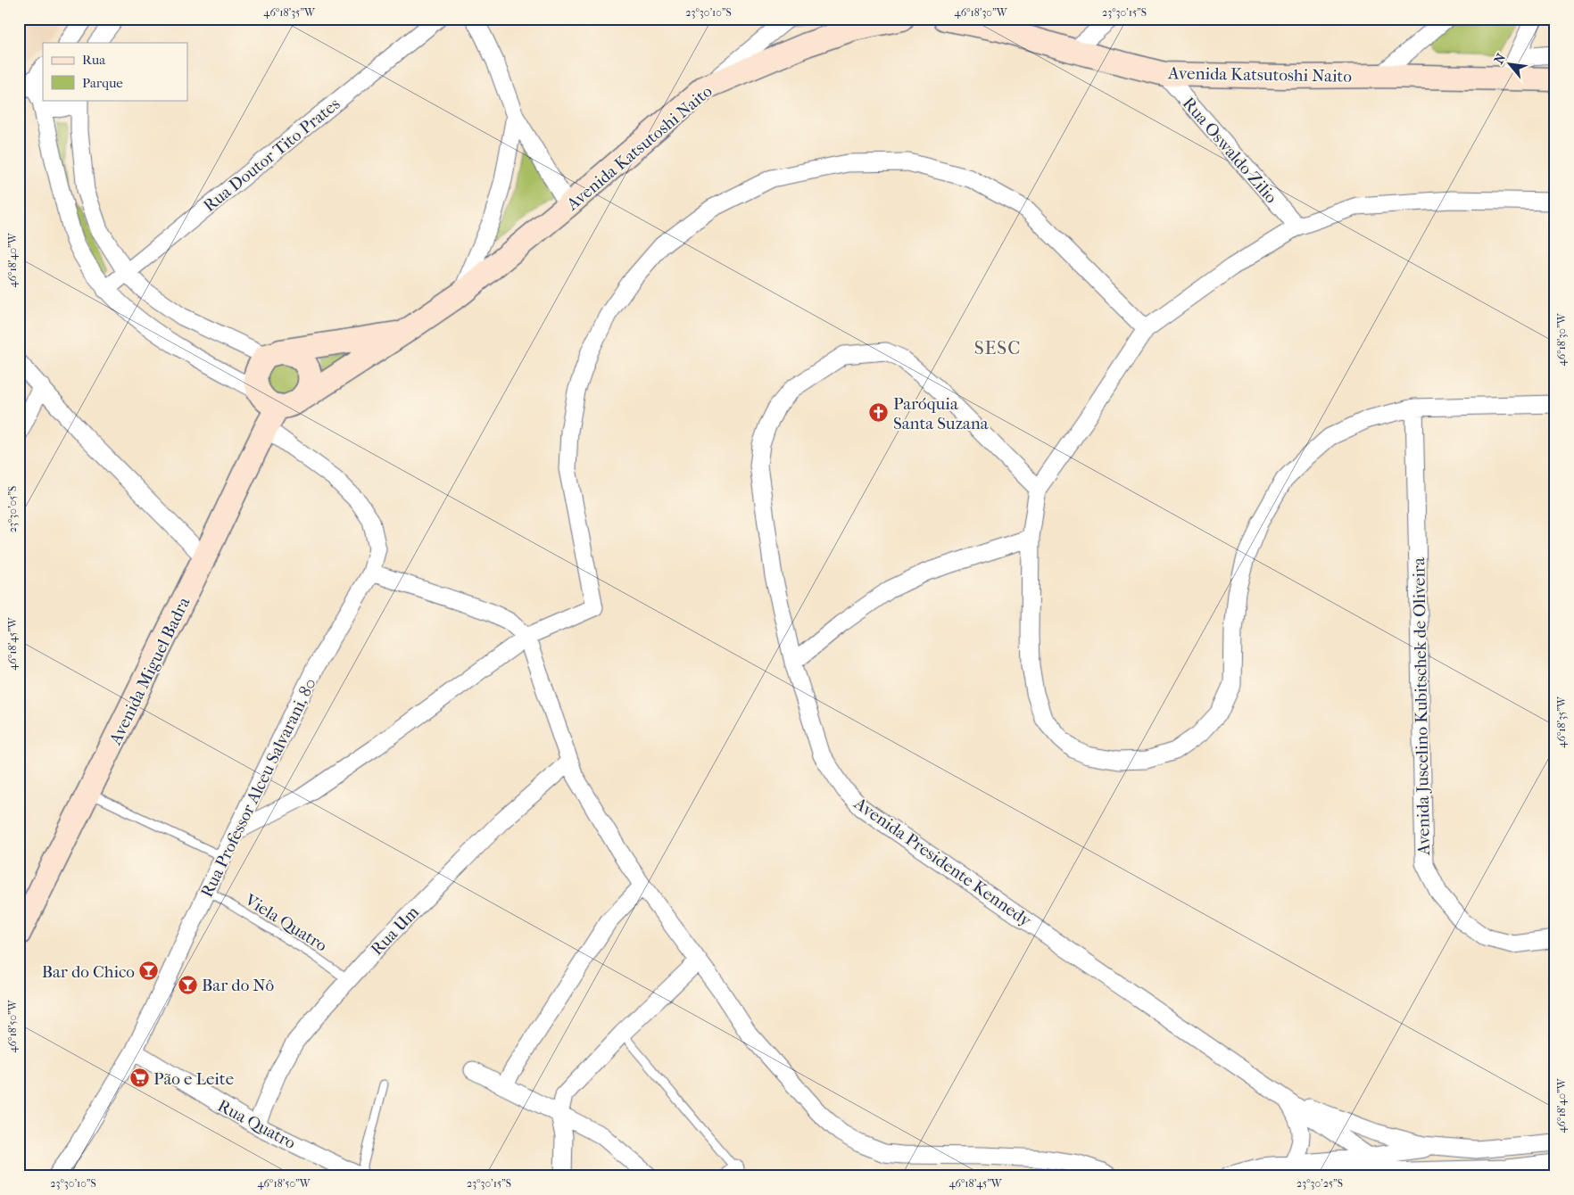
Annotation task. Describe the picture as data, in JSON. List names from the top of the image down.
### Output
{
  "streets": {
    "main road": ["Avenida Katsutoshi Naito", "Avenida Miguel Badra"],
    "street": [
      "Rua Oswaldo Zilio",
      "Rua Doutor Tito Prates",
      "Avenida Juscelino Kubitschek de Oliveira",
      "Rua Professor Alceu Salvarani, 80",
      "Avenida Presidente Kennedy",
      "Rua Um",
      "Rua Quatro"
    ],
    "lane": ["Viela Quatro"]
  },
  "crossings": [
    ["Avenida Katsutoshi Naito", "Rua Oswaldo Zilio"],
    ["Avenida Miguel Badra", "Rua Professor Alceu Salvarani, 80"],
    ["Rua Professor Alceu Salvarani, 80", "Viela Quatro"],
    ["Rua Professor Alceu Salvarani, 80", "Rua Quatro"],
    ["Viela Quatro", "Rua Um"],
    ["Rua Um", "Rua Quatro"]
  ],
  "districts": ["SESC"],
  "places": {
    "church": ["Paróquia Santa Suzana"],
    "bar": ["Bar do Chico", "Bar do Nô"],
    "supermarket": ["Pão e Leite"]
  },
  "legend": ["Rua", "Parque"],
  "north": "top left",
  "coordinates": [
    "46°18'35\"W",
    "23°30'10\"S",
    "46°18'30\"W",
    "23°30'15\"S",
    "46°18'40\"W",
    "23°30'05\"S",
    "46°18'45\"W",
    "46°18'50\"W",
    "23°30'25\"S"
  ]
}
